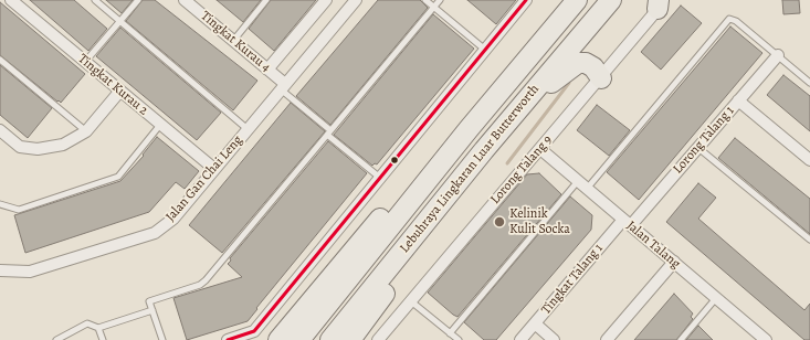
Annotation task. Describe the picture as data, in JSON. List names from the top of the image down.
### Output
{
  "streets": {
    "highway": ["Lebuhraya Lingkaran Luar Butterworth"],
    "street": [
      "Tingkat Kurau 4",
      "Tingkat Kurau 2",
      "Lorong Talang 1",
      "Lorong Talang 9",
      "Jalan Gan Chai Leng",
      "Jalan Talang",
      "Tingkat Talang 1"
    ]
  },
  "crossings": [
    ["Tingkat Kurau 4", "Jalan Gan Chai Leng"],
    ["Tingkat Kurau 2", "Jalan Gan Chai Leng"],
    ["Lorong Talang 1", "Jalan Talang"],
    ["Lorong Talang 1", "Tingkat Talang 1"],
    ["Lorong Talang 9", "Jalan Talang"],
    ["Jalan Talang", "Tingkat Talang 1"]
  ],
  "places": ["Kelinik Kulit Socka"]
}
